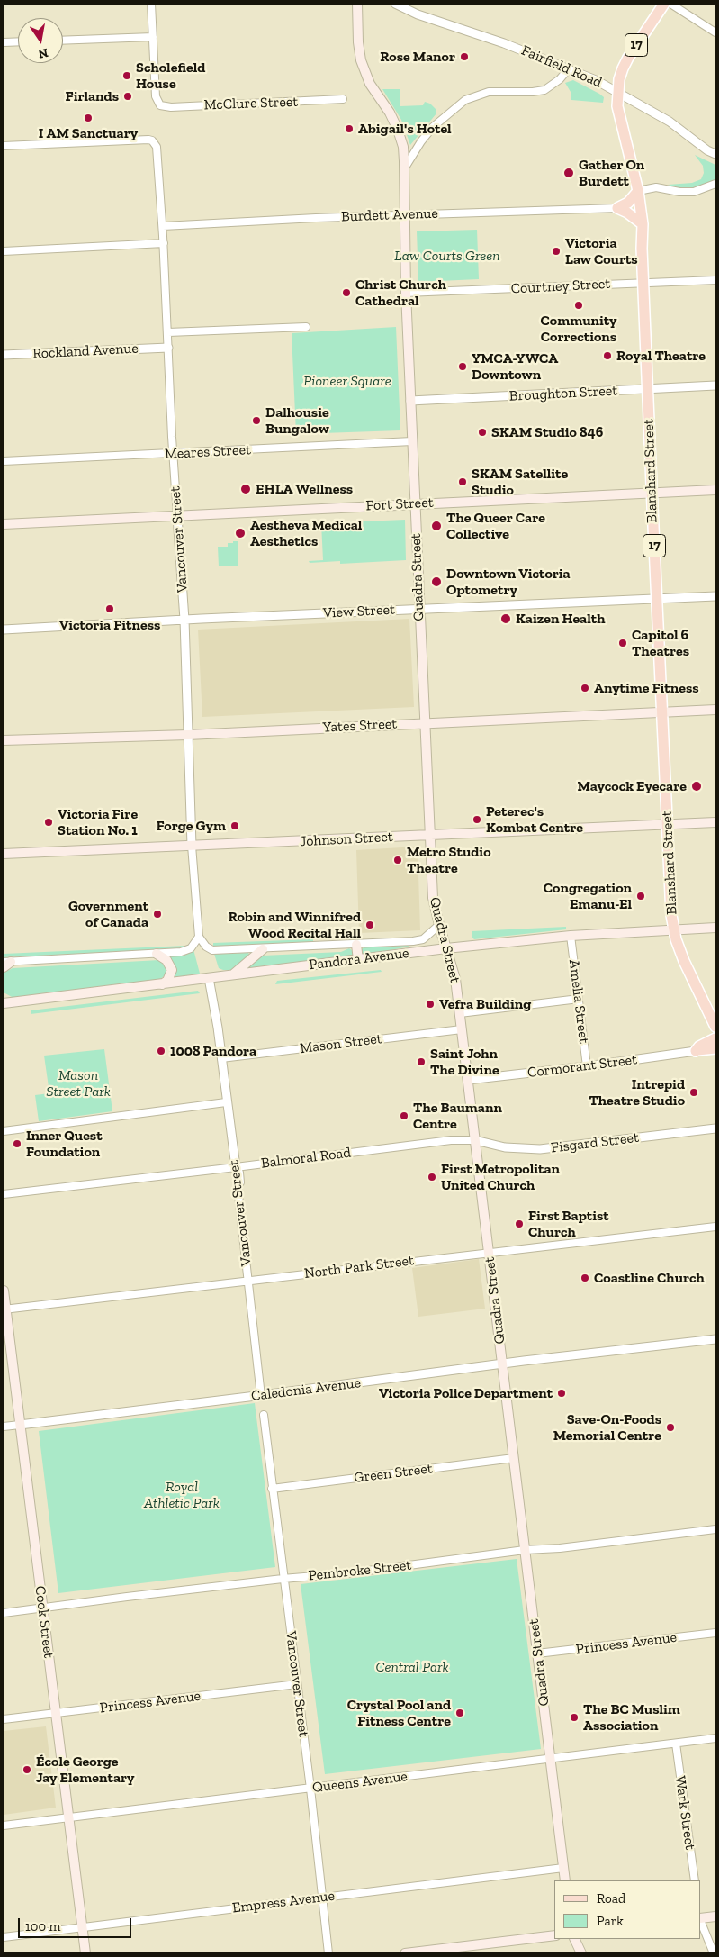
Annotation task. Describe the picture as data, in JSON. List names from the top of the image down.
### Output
{
  "streets": {
    "main road": [
      "17",
      "Blanshard Street",
      "Fort Street",
      "Quadra Street",
      "Yates Street",
      "Johnson Street",
      "Pandora Avenue",
      "Cook Street"
    ],
    "street": [
      "Fairfield Road",
      "McClure Street",
      "Burdett Avenue",
      "Courtney Street",
      "Rockland Avenue",
      "Broughton Street",
      "Meares Street",
      "Vancouver Street",
      "View Street",
      "Amelia Street",
      "Mason Street",
      "Cormorant Street",
      "Fisgard Street",
      "Balmoral Road",
      "North Park Street",
      "Caledonia Avenue",
      "Green Street",
      "Pembroke Street",
      "Princess Avenue",
      "Queens Avenue",
      "Wark Street",
      "Empress Avenue"
    ]
  },
  "crossings": [
    ["Fairfield Road", "Blanshard Street"],
    ["Burdett Avenue", "Vancouver Street"],
    ["Burdett Avenue", "Quadra Street"],
    ["Courtney Street", "Blanshard Street"],
    ["Courtney Street", "Quadra Street"],
    ["Rockland Avenue", "Vancouver Street"],
    ["Broughton Street", "Blanshard Street"],
    ["Broughton Street", "Quadra Street"],
    ["Meares Street", "Vancouver Street"],
    ["Meares Street", "Quadra Street"],
    ["Blanshard Street", "Fort Street"],
    ["Blanshard Street", "View Street"],
    ["Blanshard Street", "Yates Street"],
    ["Blanshard Street", "Johnson Street"],
    ["Blanshard Street", "Pandora Avenue"],
    ["Fort Street", "Vancouver Street"],
    ["Fort Street", "Quadra Street"],
    ["Vancouver Street", "View Street"],
    ["Vancouver Street", "Yates Street"],
    ["Vancouver Street", "Johnson Street"],
    ["Vancouver Street", "Pandora Avenue"],
    ["Vancouver Street", "Mason Street"],
    ["Vancouver Street", "Balmoral Road"],
    ["Vancouver Street", "North Park Street"],
    ["Vancouver Street", "Caledonia Avenue"],
    ["Vancouver Street", "Green Street"],
    ["Vancouver Street", "Pembroke Street"],
    ["Vancouver Street", "Princess Avenue"],
    ["Vancouver Street", "Queens Avenue"],
    ["Vancouver Street", "Empress Avenue"],
    ["Quadra Street", "View Street"],
    ["Quadra Street", "Yates Street"],
    ["Quadra Street", "Johnson Street"],
    ["Quadra Street", "Pandora Avenue"],
    ["Quadra Street", "Mason Street"],
    ["Quadra Street", "Cormorant Street"],
    ["Quadra Street", "Fisgard Street"],
    ["Quadra Street", "Balmoral Road"],
    ["Quadra Street", "North Park Street"],
    ["Quadra Street", "Caledonia Avenue"],
    ["Quadra Street", "Green Street"],
    ["Quadra Street", "Pembroke Street"],
    ["Quadra Street", "Princess Avenue"],
    ["Quadra Street", "Queens Avenue"],
    ["Quadra Street", "Empress Avenue"],
    ["Pandora Avenue", "Amelia Street"],
    ["Amelia Street", "Cormorant Street"],
    ["Fisgard Street", "Balmoral Road"],
    ["North Park Street", "Cook Street"],
    ["Caledonia Avenue", "Cook Street"],
    ["Pembroke Street", "Cook Street"],
    ["Cook Street", "Princess Avenue"],
    ["Cook Street", "Queens Avenue"],
    ["Cook Street", "Empress Avenue"],
    ["Queens Avenue", "Wark Street"]
  ],
  "parks": [
    "Law Courts Green",
    "Pioneer Square",
    "Mason Street Park",
    "Royal Athletic Park",
    "Central Park"
  ],
  "places": [
    "Rose Manor",
    "Scholefield House",
    "Firlands",
    "I AM Sanctuary",
    "Abigail's Hotel",
    "Gather On Burdett",
    "Victoria Law Courts",
    "Christ Church Cathedral",
    "Community Corrections",
    "Royal Theatre",
    "YMCA-YWCA Downtown",
    "Dalhousie Bungalow",
    "SKAM Studio 846",
    "SKAM Satellite Studio",
    "EHLA Wellness",
    "The Queer Care Collective",
    "Aestheva Medical Aesthetics",
    "Downtown Victoria Optometry",
    "Victoria Fitness",
    "Kaizen Health",
    "Capitol 6 Theatres",
    "Anytime Fitness",
    "Maycock Eyecare",
    "Peterec's Kombat Centre",
    "Victoria Fire Station No. 1",
    "Forge Gym",
    "Metro Studio Theatre",
    "Congregation Emanu-El",
    "Government of Canada",
    "Robin and Winnifred Wood Recital Hall",
    "Vefra Building",
    "1008 Pandora",
    "Saint John The Divine",
    "Intrepid Theatre Studio",
    "The Baumann Centre",
    "Inner Quest Foundation",
    "First Metropolitan United Church",
    "First Baptist Church",
    "Coastline Church",
    "Victoria Police Department",
    "Save-On-Foods Memorial Centre",
    "Crystal Pool and Fitness Centre",
    "The BC Muslim Association",
    "École George Jay Elementary"
  ],
  "legend": ["Road", "Park"],
  "scale_bar": "100 m",
  "north": "bottom"
}
